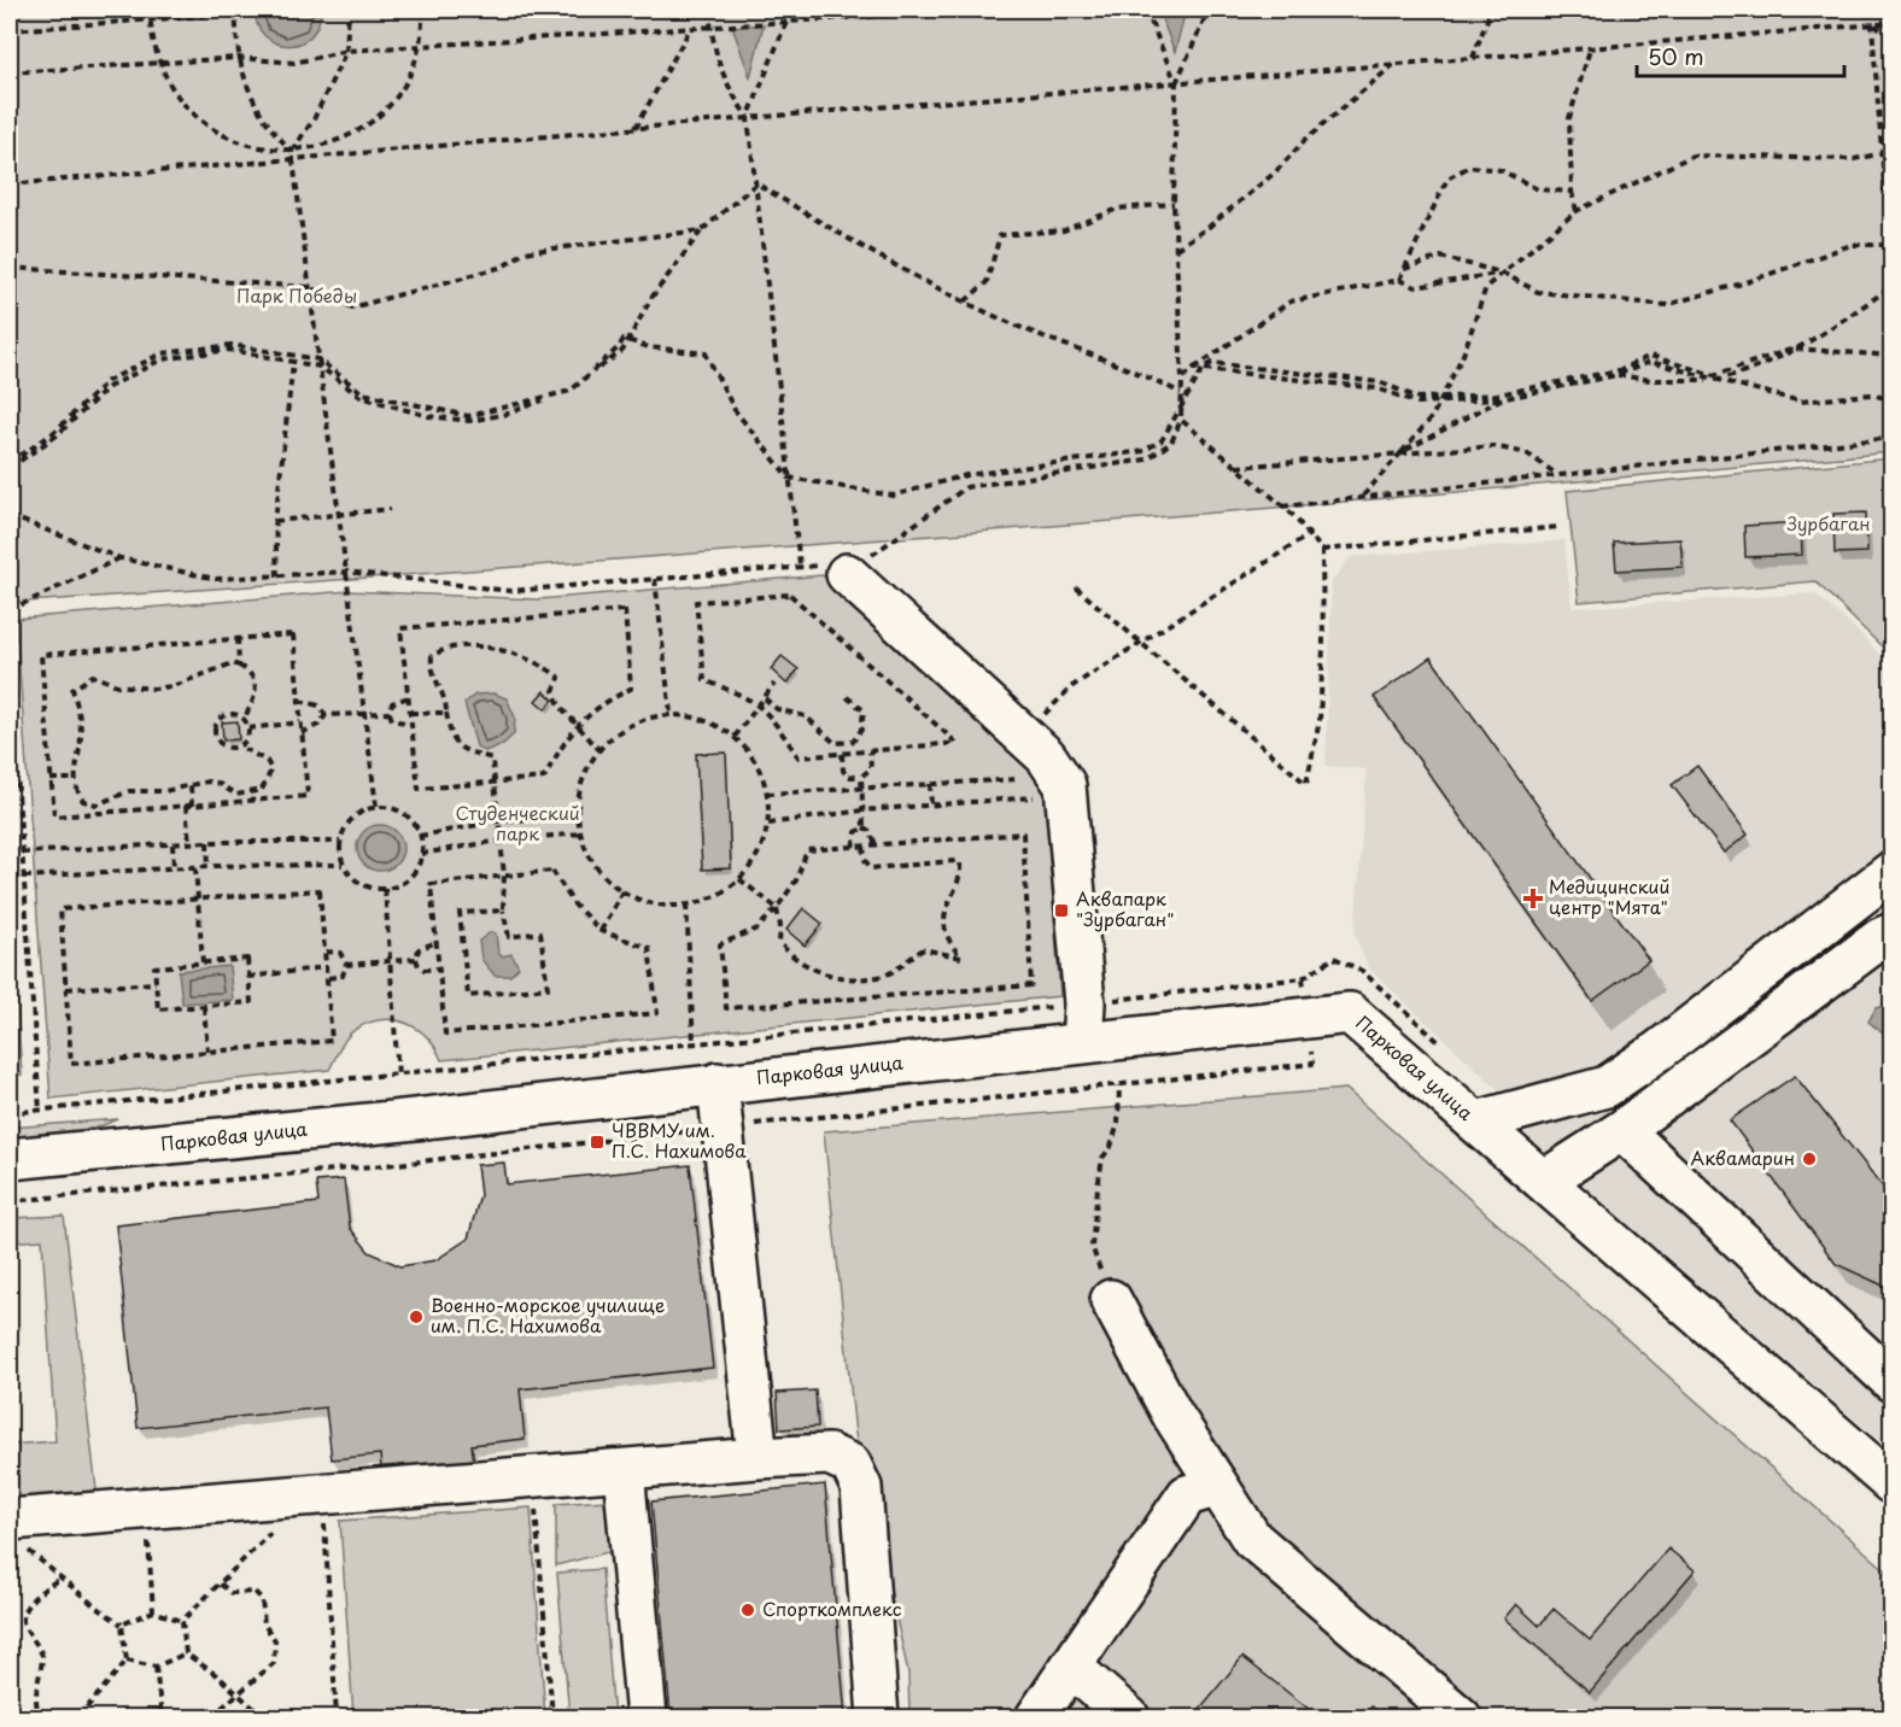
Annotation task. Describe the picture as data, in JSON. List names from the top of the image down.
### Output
{
  "streets": {
    "street": ["Парковая улица"]
  },
  "parks": ["Парк Победы", "Зурбаган", "Студенческий парк"],
  "places": {
    "health": ["Медицинский центр \"Мята\""],
    "transit": ["Аквапарк \"Зурбаган\"", "ЧВВМУ им. П.С. Нахимова"],
    "other": ["Аквамарин", "Военно-морское училище им. П.С. Нахимова", "Спорткомплекс"]
  },
  "scale_bar": "50 m"
}
